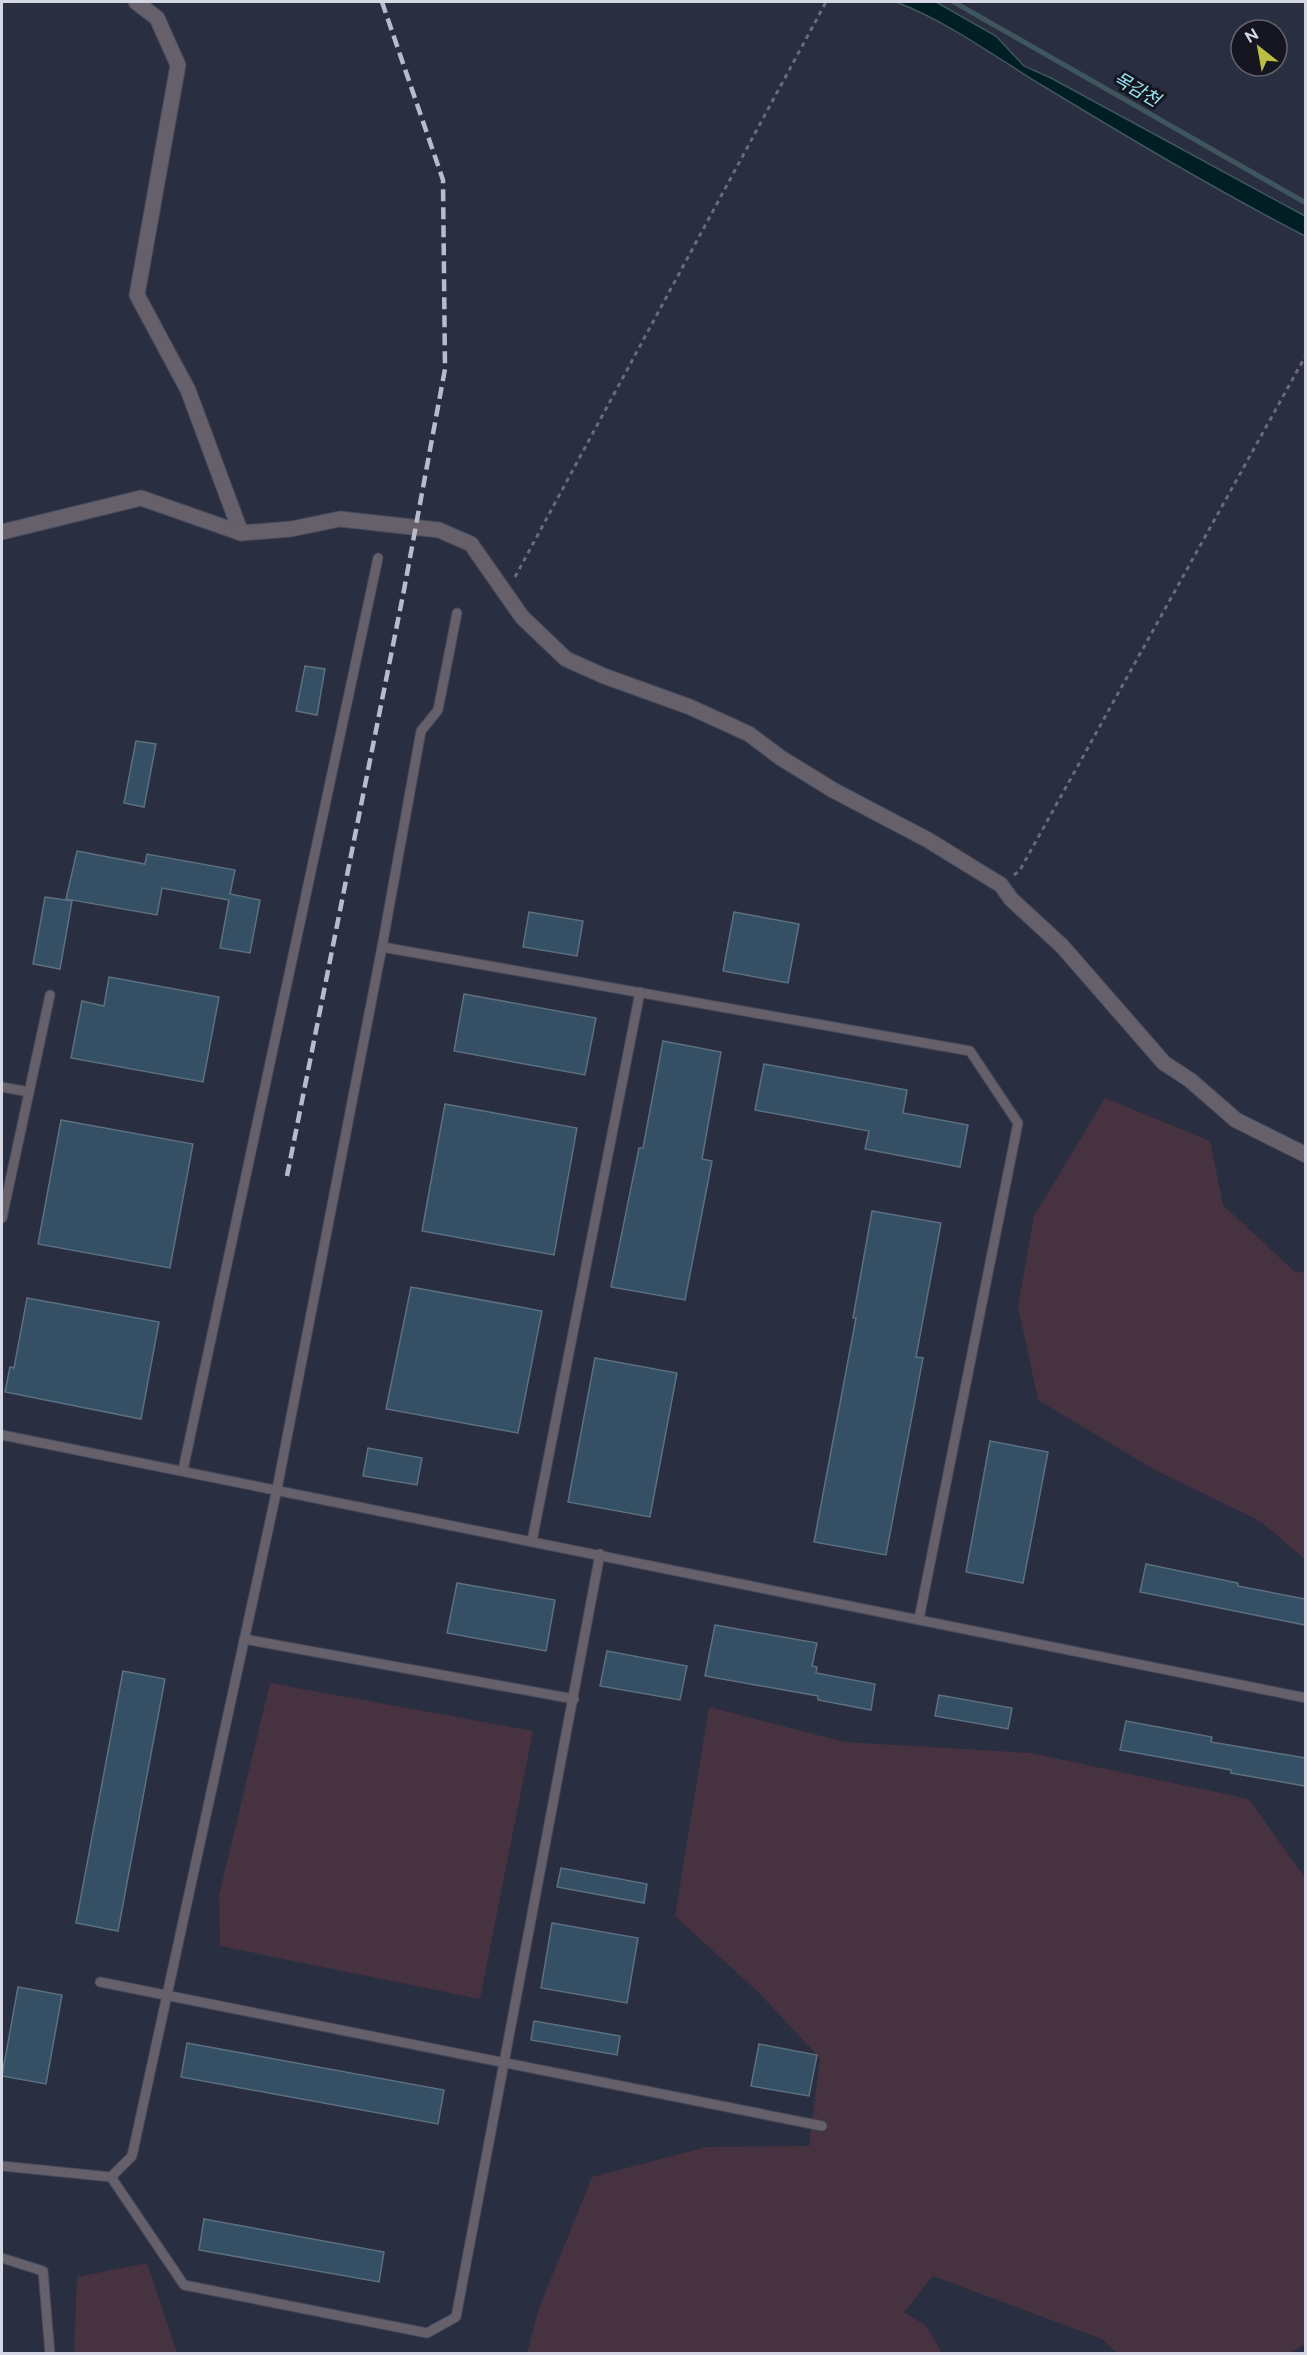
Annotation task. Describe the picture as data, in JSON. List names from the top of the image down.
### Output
{
  "water": ["목감천"],
  "north": "top left"
}
